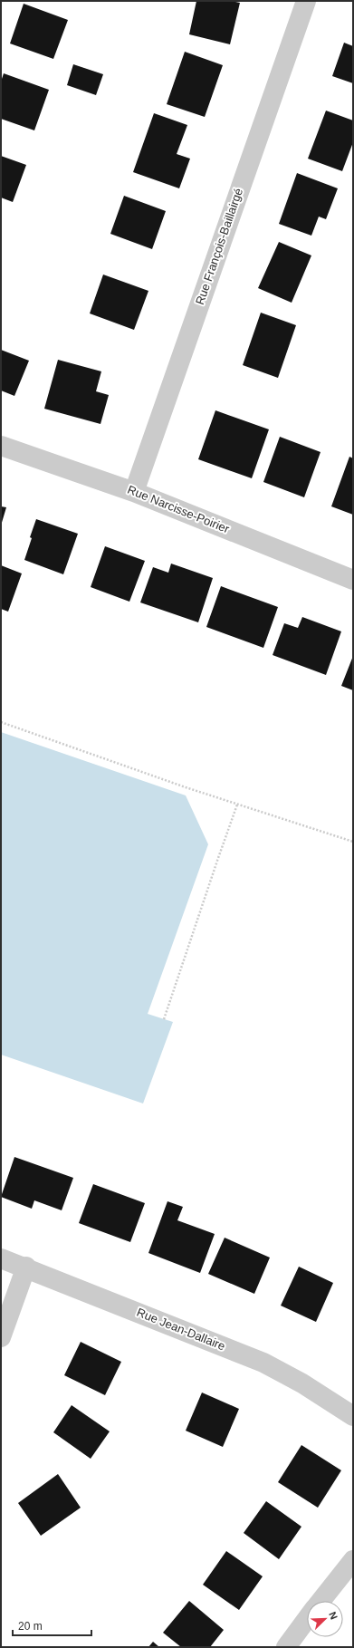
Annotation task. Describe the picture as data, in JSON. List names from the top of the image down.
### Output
{
  "streets": {
    "street": ["Rue François-Baillairgé", "Rue Narcisse-Poirier", "Rue Jean-Dallaire"]
  },
  "crossings": [
    ["Rue François-Baillairgé", "Rue Narcisse-Poirier"]
  ],
  "scale_bar": "20 m",
  "north": "top right"
}
